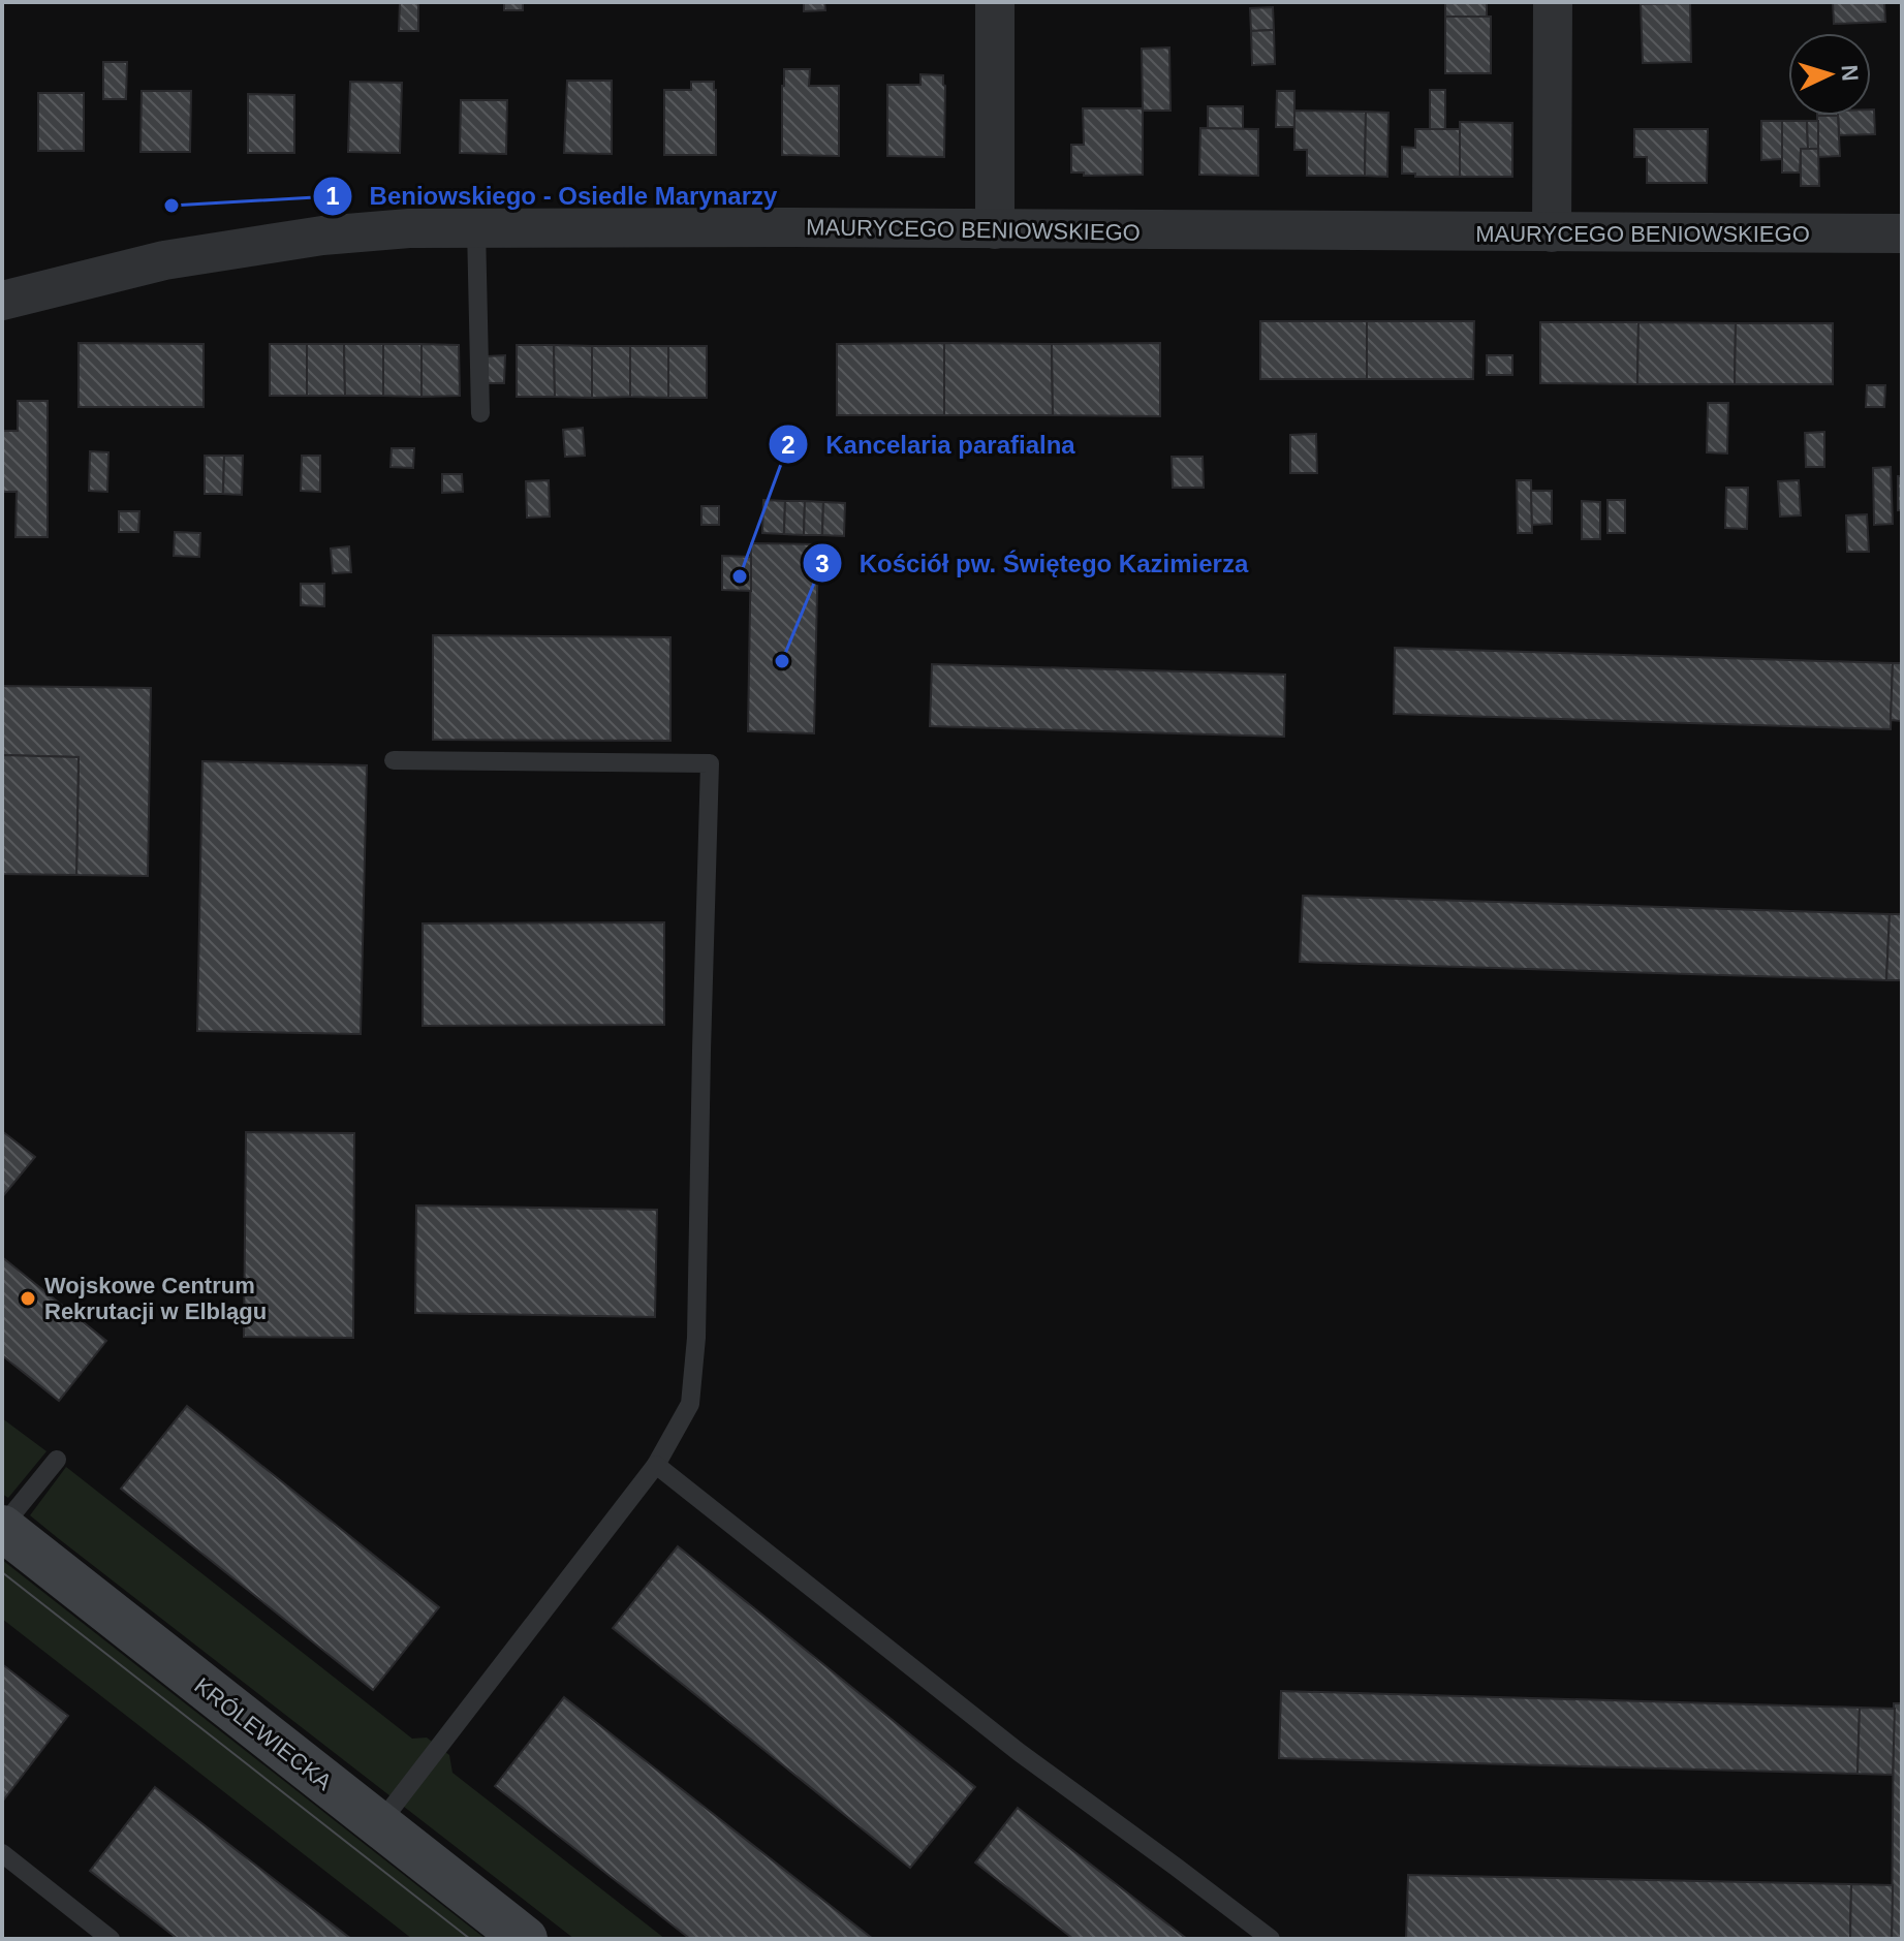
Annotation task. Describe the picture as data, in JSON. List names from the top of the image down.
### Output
{
  "streets": {
    "main road": ["KRÓLEWIECKA"],
    "street": ["MAURYCEGO BENIOWSKIEGO"]
  },
  "places": [
    "Beniowskiego - Osiedle Marynarzy",
    "Kancelaria parafialna",
    "Kościół pw. Świętego Kazimierza",
    "Wojskowe Centrum Rekrutacji w Elblągu"
  ],
  "north": "right"
}
